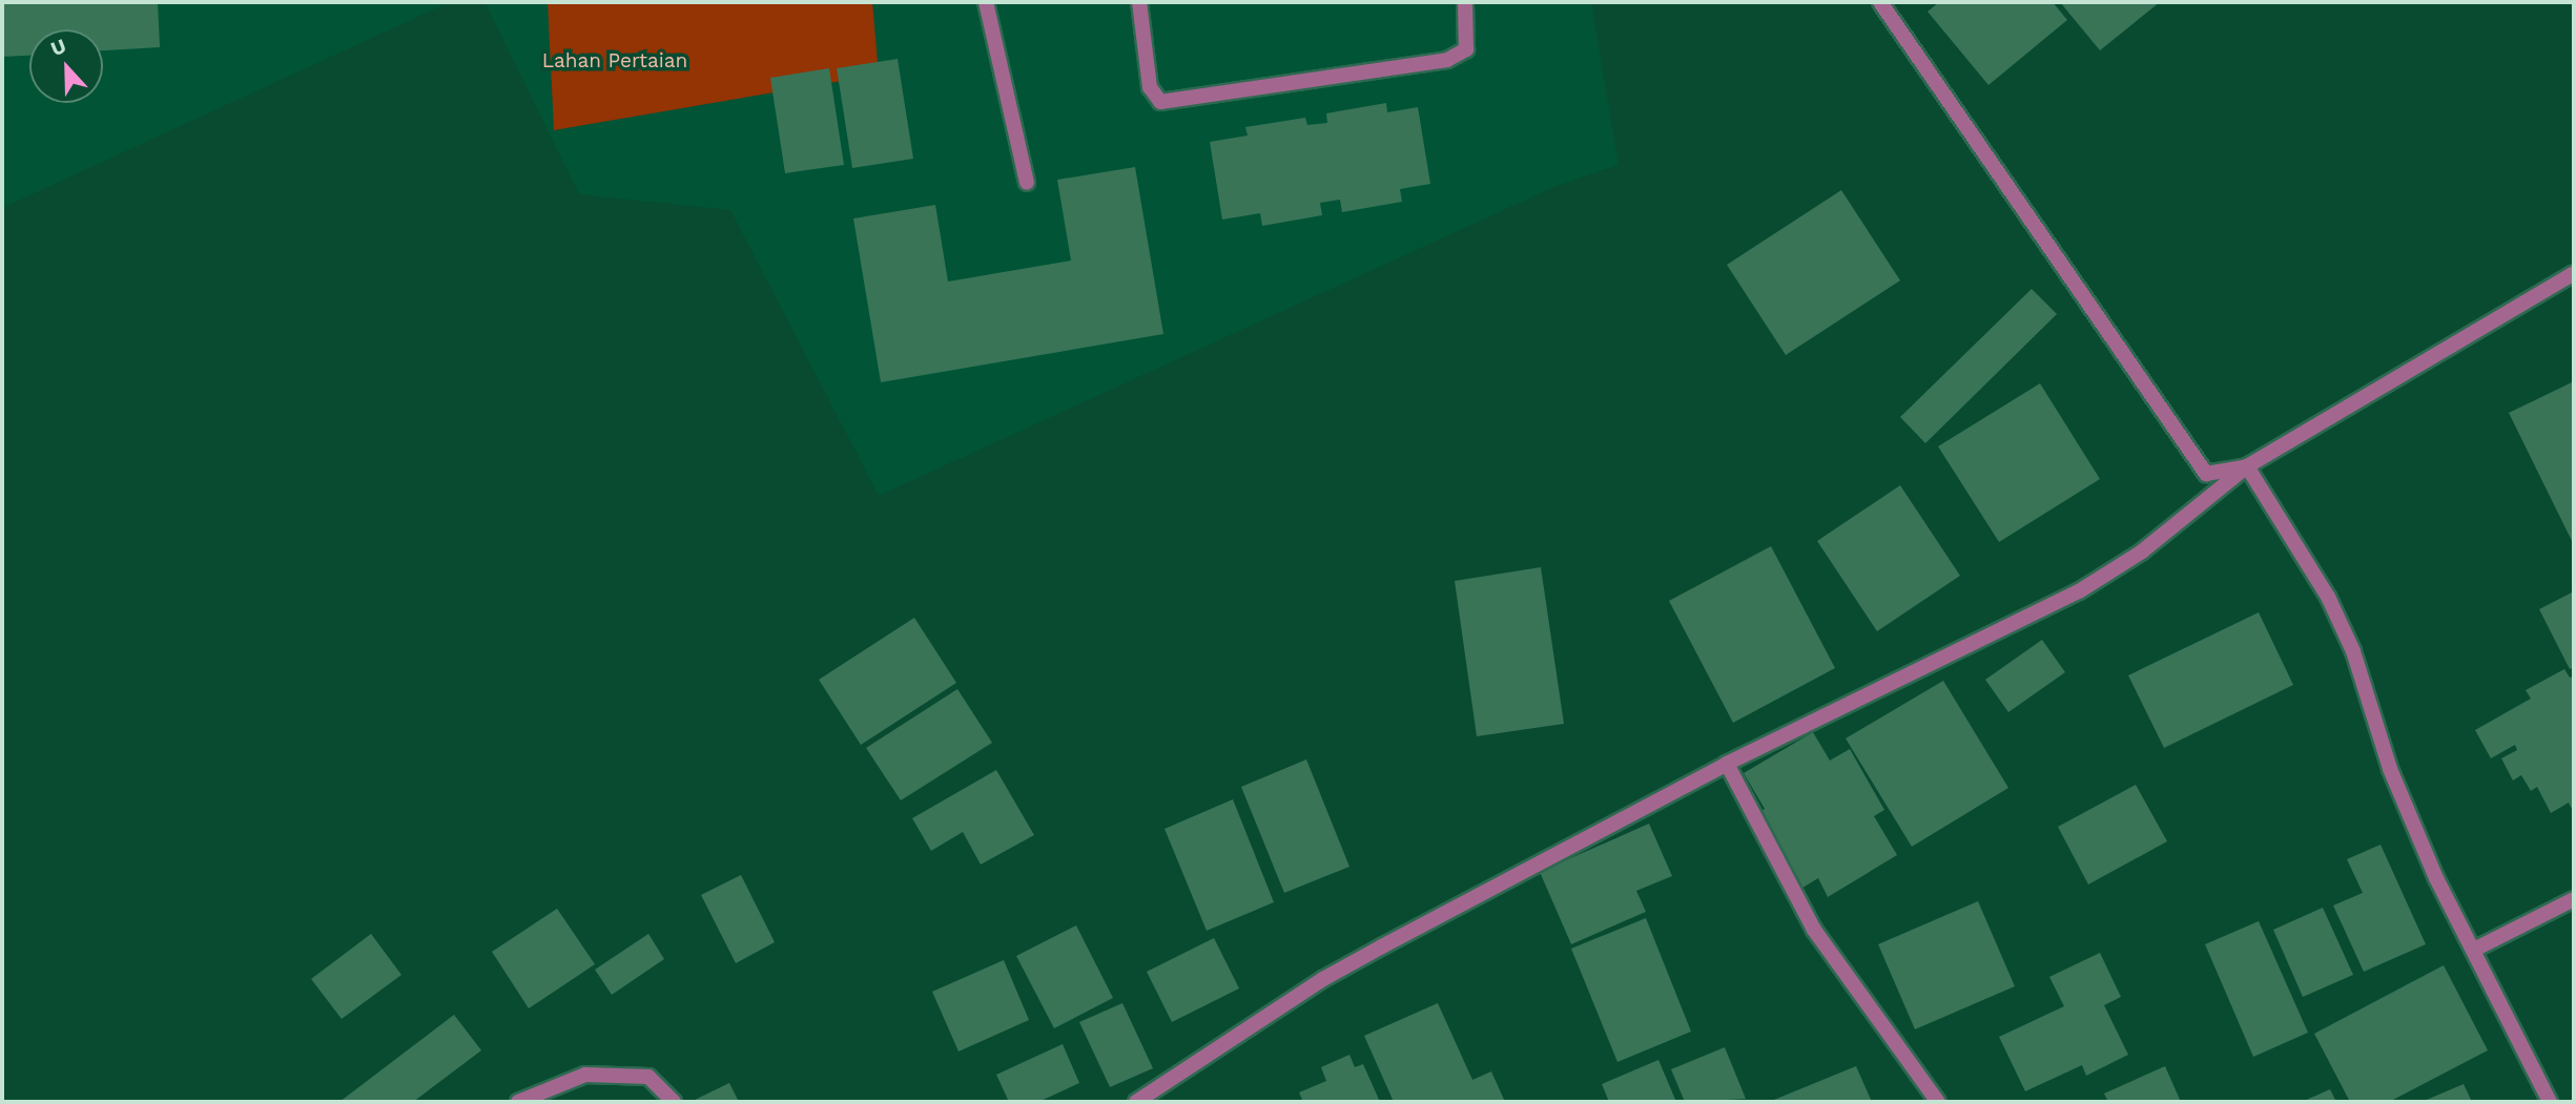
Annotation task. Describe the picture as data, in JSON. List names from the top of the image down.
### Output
{
  "parks": ["Lahan Pertaian"],
  "north": "top"
}
